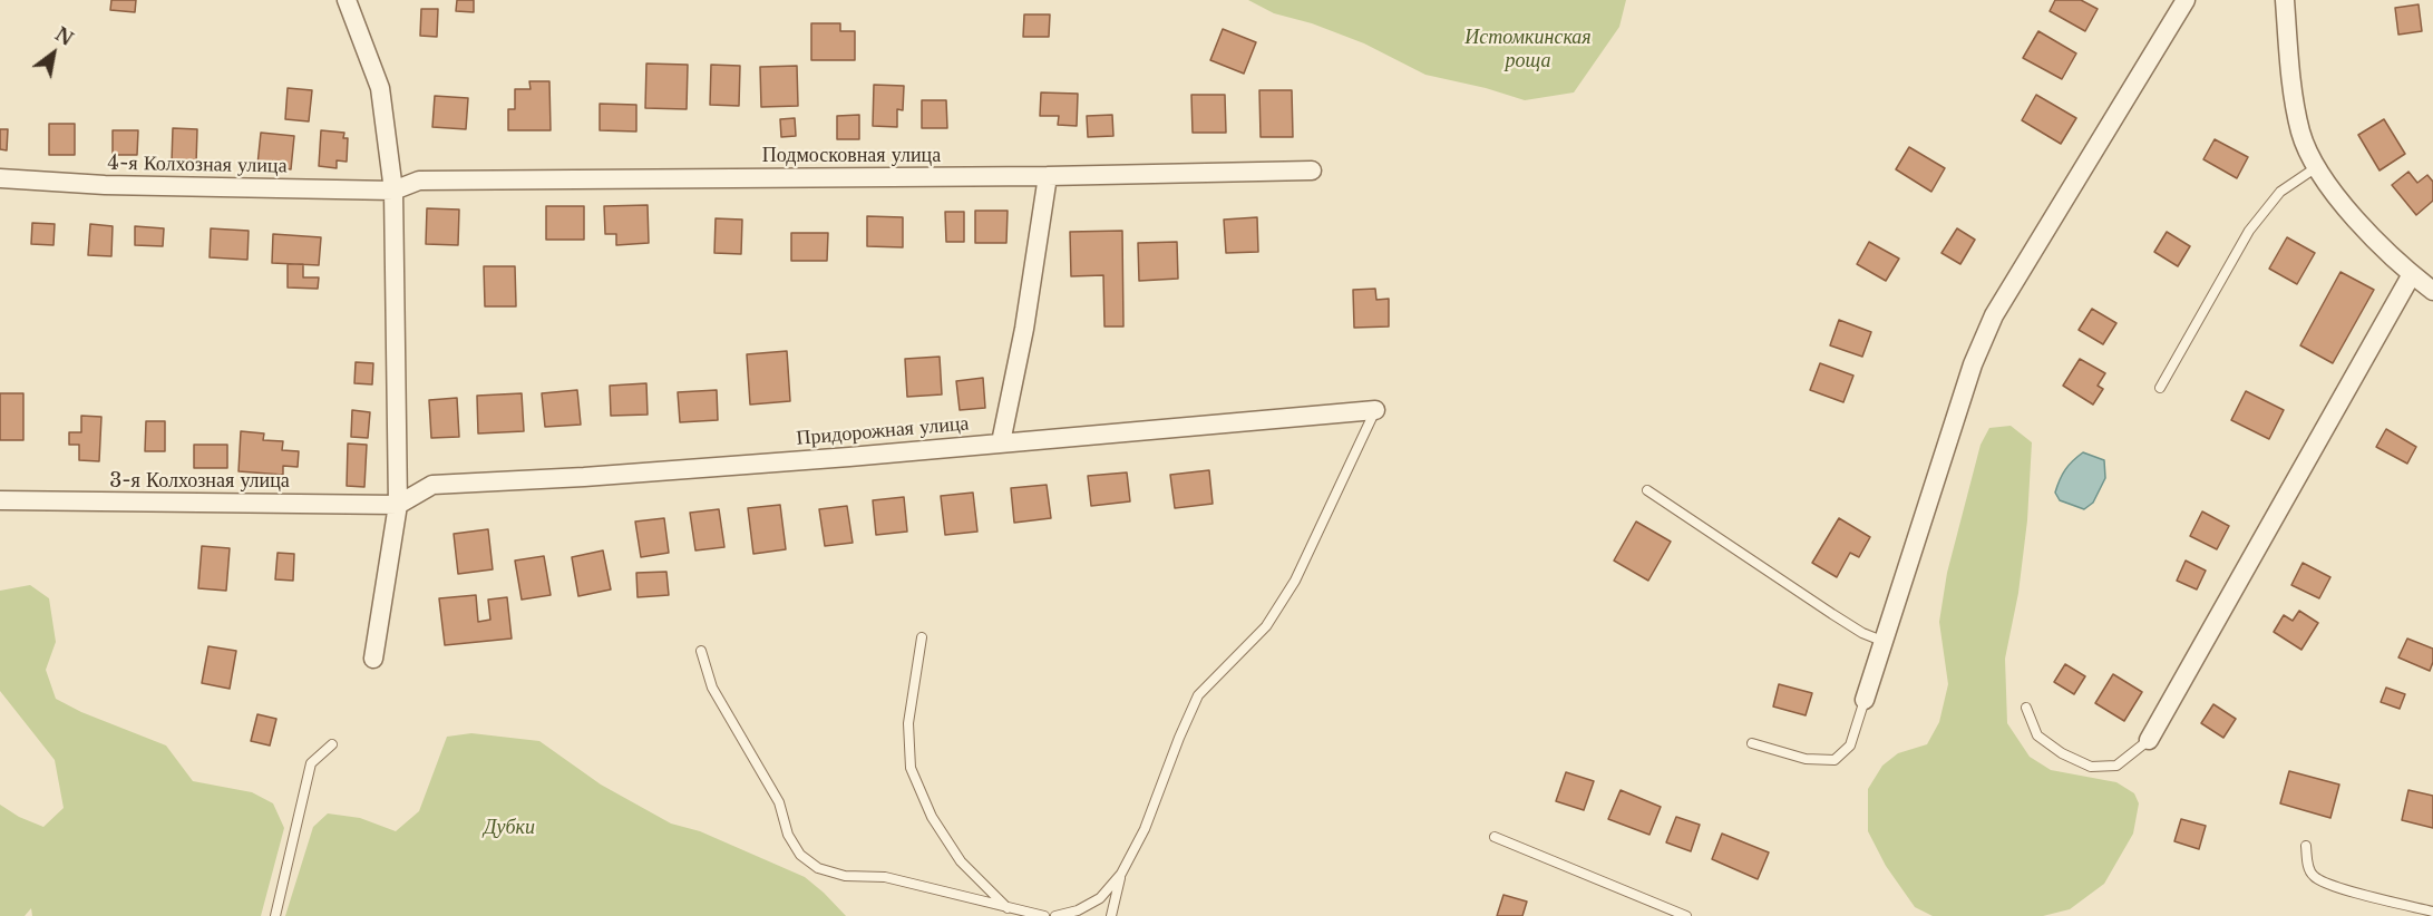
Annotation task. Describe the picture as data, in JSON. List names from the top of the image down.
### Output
{
  "streets": {
    "street": [
      "Подмосковная улица",
      "4-я Колхозная улица",
      "Придорожная улица",
      "3-я Колхозная улица"
    ]
  },
  "crossings": [
    ["Подмосковная улица", "4-я Колхозная улица"],
    ["Придорожная улица", "3-я Колхозная улица"]
  ],
  "parks": ["Истомкинская роща", "Дубки"],
  "north": "top right"
}
